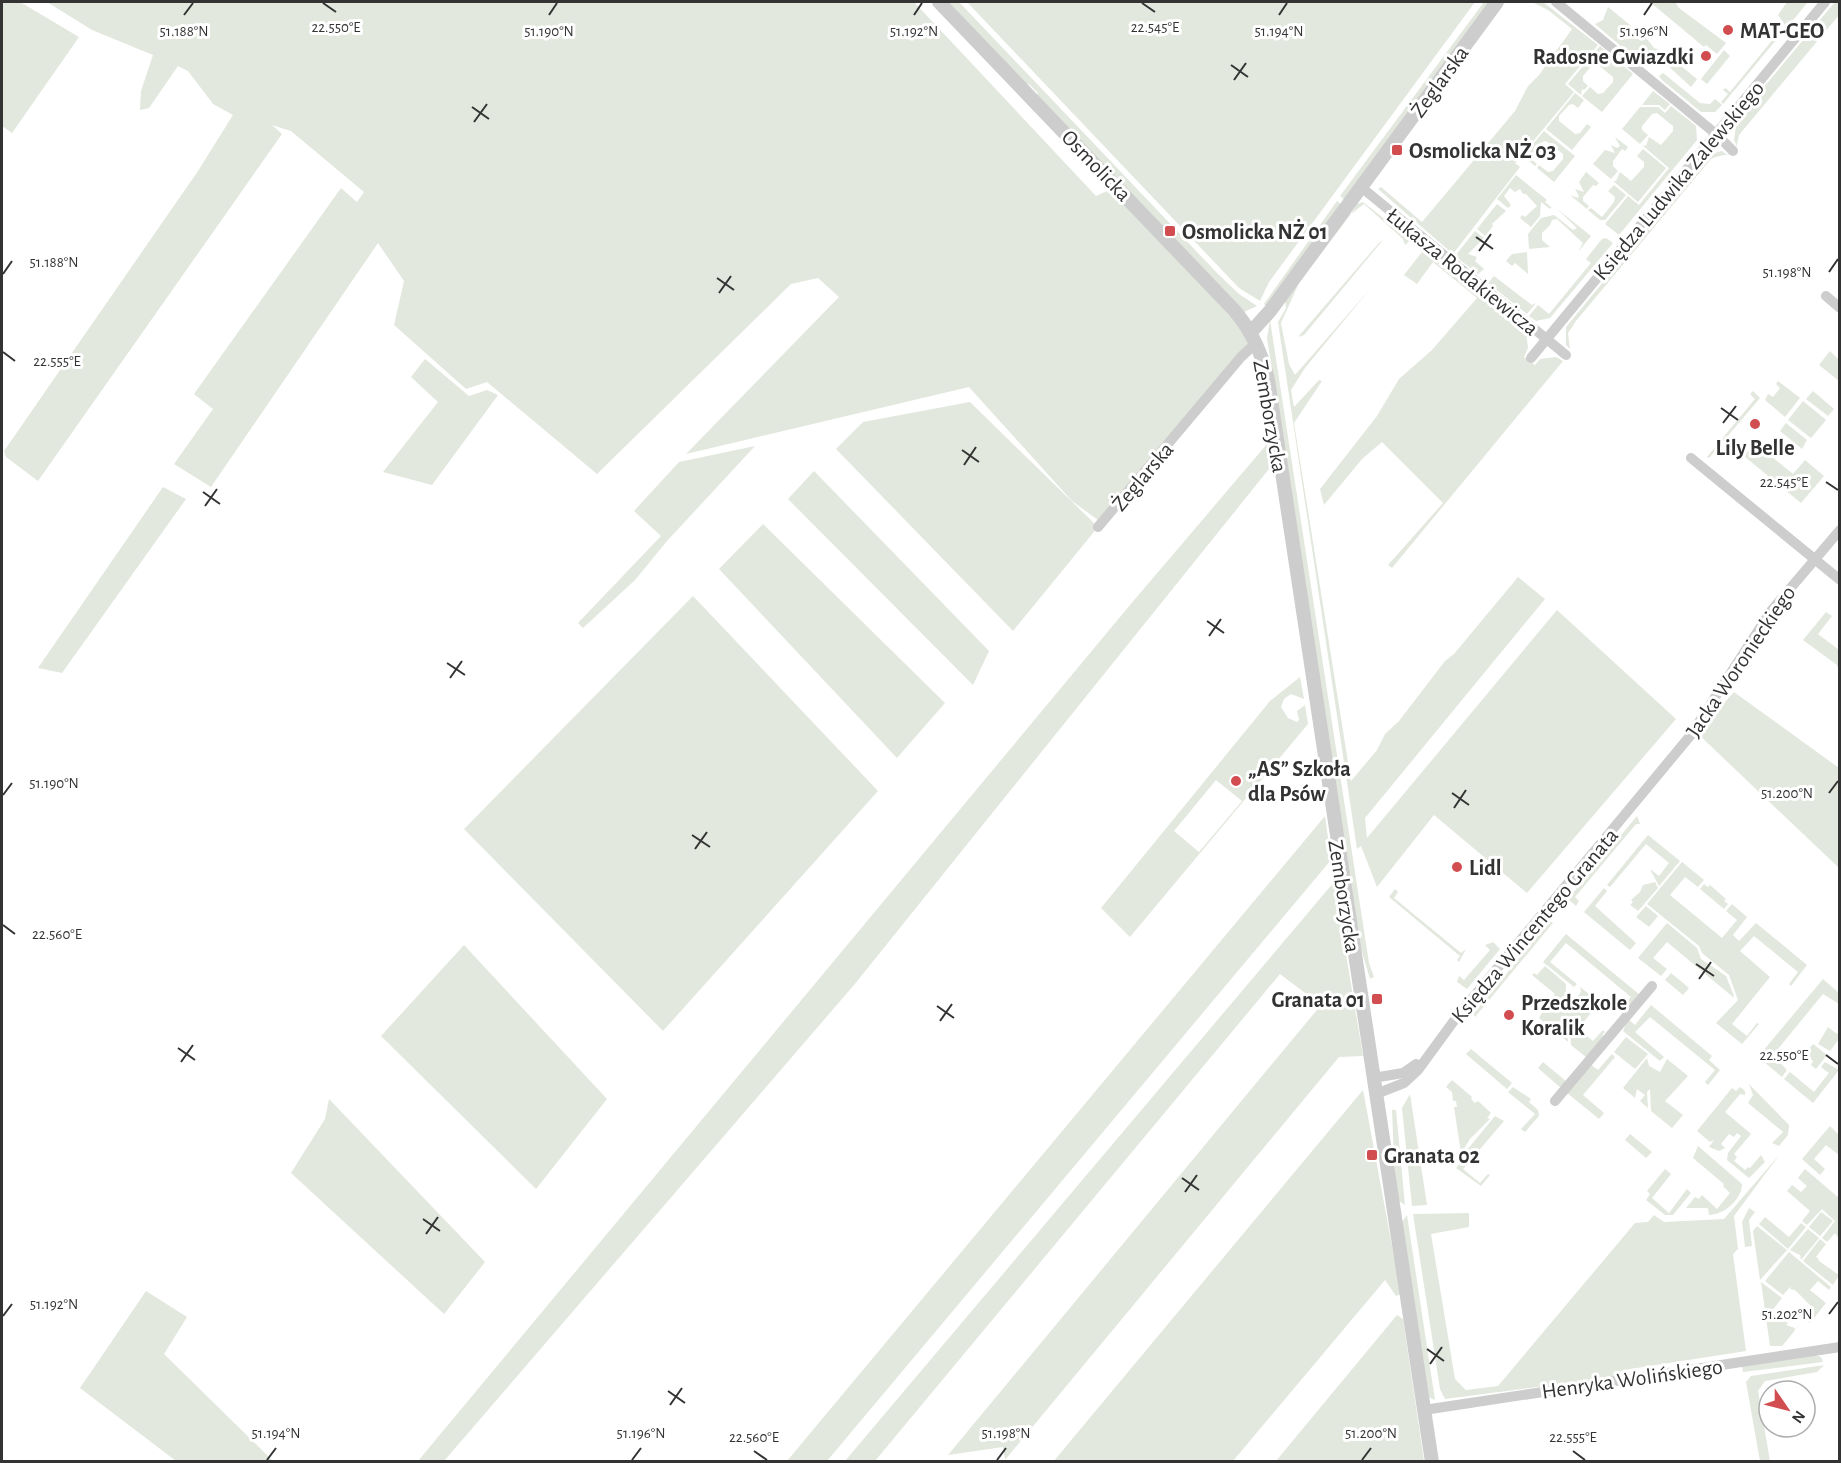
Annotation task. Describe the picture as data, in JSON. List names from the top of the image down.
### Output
{
  "streets": {
    "street": [
      "Żeglarska",
      "Osmolicka",
      "Księdza Ludwika Zalewskiego",
      "Łukasza Rodakiewicza",
      "Zemborzycka",
      "Jacka Woronieckiego",
      "Księdza Wincentego Granata",
      "Henryka Wolińskiego"
    ]
  },
  "crossings": [
    ["Żeglarska", "Osmolicka"],
    ["Żeglarska", "Łukasza Rodakiewicza"],
    ["Żeglarska", "Zemborzycka"],
    ["Osmolicka", "Zemborzycka"],
    ["Księdza Ludwika Zalewskiego", "Łukasza Rodakiewicza"],
    ["Zemborzycka", "Księdza Wincentego Granata"],
    ["Zemborzycka", "Henryka Wolińskiego"],
    ["Jacka Woronieckiego", "Księdza Wincentego Granata"]
  ],
  "places": {
    "other": [
      "MAT-GEO",
      "Radosne Gwiazdki",
      "Lily Belle",
      "„AS” Szkoła dla Psów",
      "Lidl",
      "Przedszkole Koralik"
    ],
    "transit": [
      "Osmolicka NŻ 03",
      "Osmolicka NŻ 01",
      "Granata 01",
      "Granata 02"
    ]
  },
  "north": "bottom right",
  "coordinates": [
    "22.550°E",
    "22.545°E",
    "51.188°N",
    "51.190°N",
    "51.192°N",
    "51.194°N",
    "51.196°N",
    "51.198°N",
    "22.555°E",
    "51.200°N",
    "22.560°E",
    "51.202°N"
  ]
}
